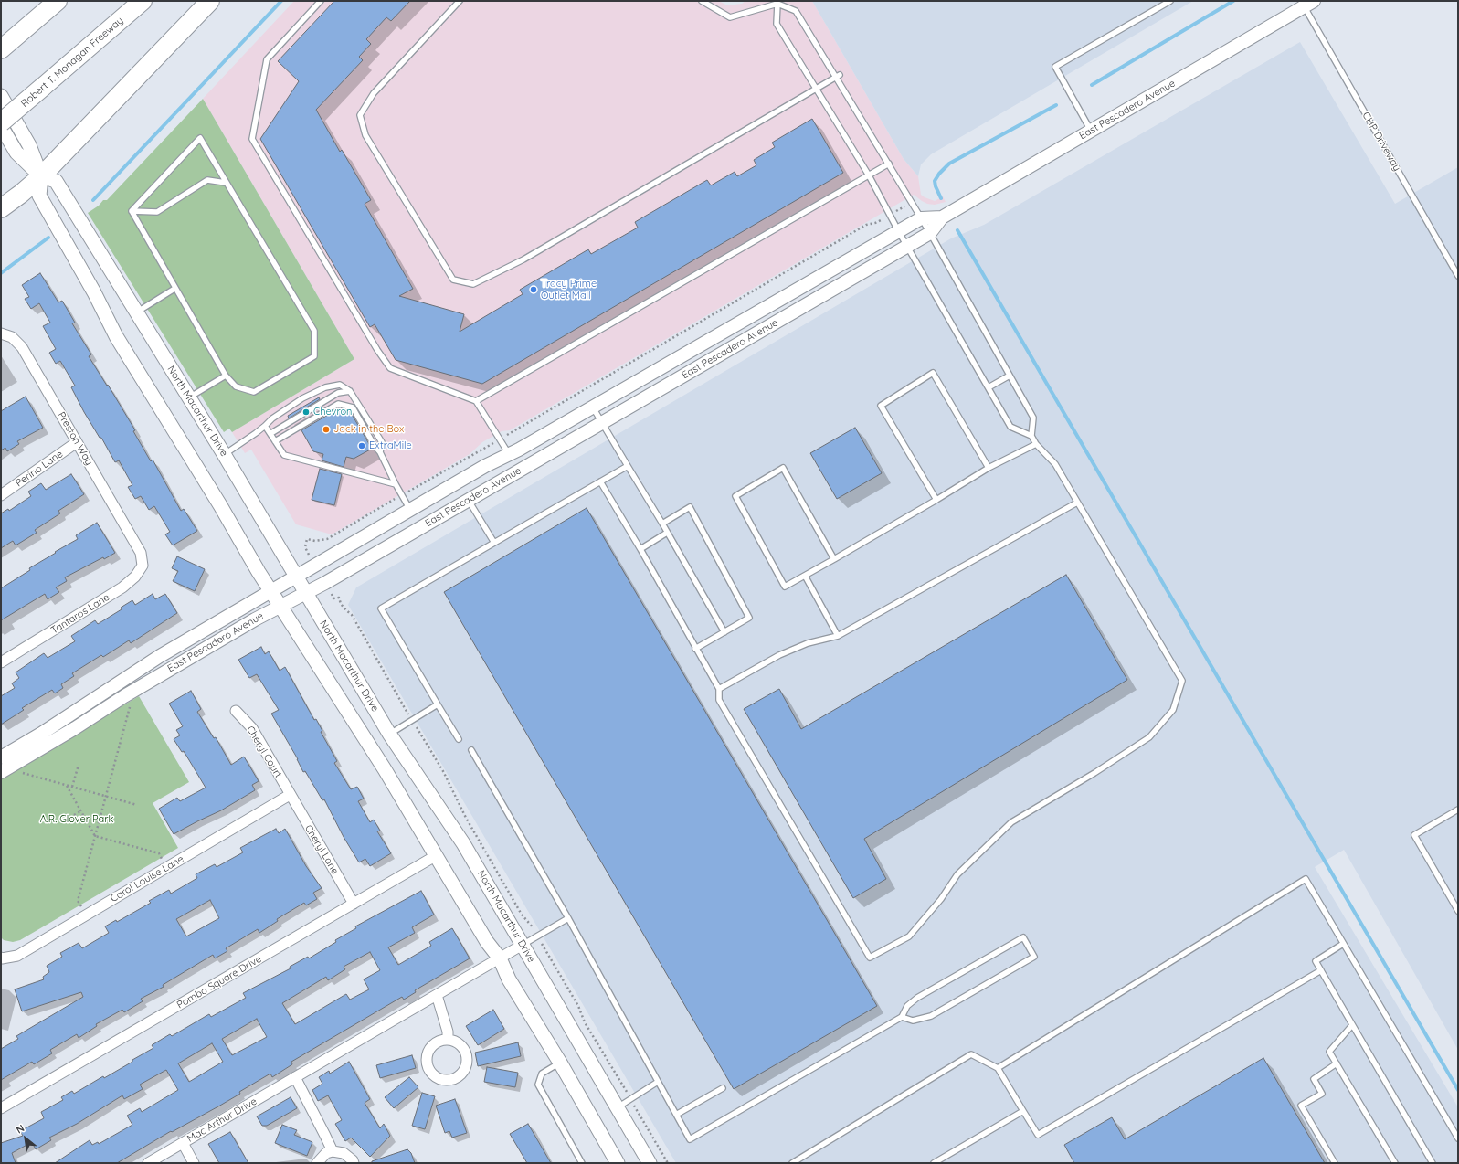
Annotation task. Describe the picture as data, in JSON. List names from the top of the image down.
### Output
{
  "streets": {
    "highway": ["Robert T. Monagan Freeway"],
    "main road": ["North Macarthur Drive"],
    "street": [
      "East Pescadero Avenue",
      "Preston Way",
      "Perino Lane",
      "Tantaros Lane",
      "Cheryl Court",
      "Cheryl Lane",
      "Carol Louise Lane",
      "Pombo Square Drive",
      "Mac Arthur Drive"
    ],
    "lane": ["CHP Driveway"]
  },
  "crossings": [
    ["East Pescadero Avenue", "CHP Driveway"],
    ["East Pescadero Avenue", "North Macarthur Drive"],
    ["North Macarthur Drive", "Mac Arthur Drive"],
    ["Preston Way", "Perino Lane"],
    ["Preston Way", "Tantaros Lane"],
    ["Cheryl Court", "Cheryl Lane"],
    ["Cheryl Court", "Carol Louise Lane"],
    ["Cheryl Lane", "Carol Louise Lane"],
    ["Cheryl Lane", "Pombo Square Drive"]
  ],
  "parks": ["A.R. Glover Park"],
  "places": [
    "Tracy Prime Outlet Mall",
    "Chevron",
    "Jack in the Box",
    "ExtraMile"
  ],
  "north": "top left"
}
